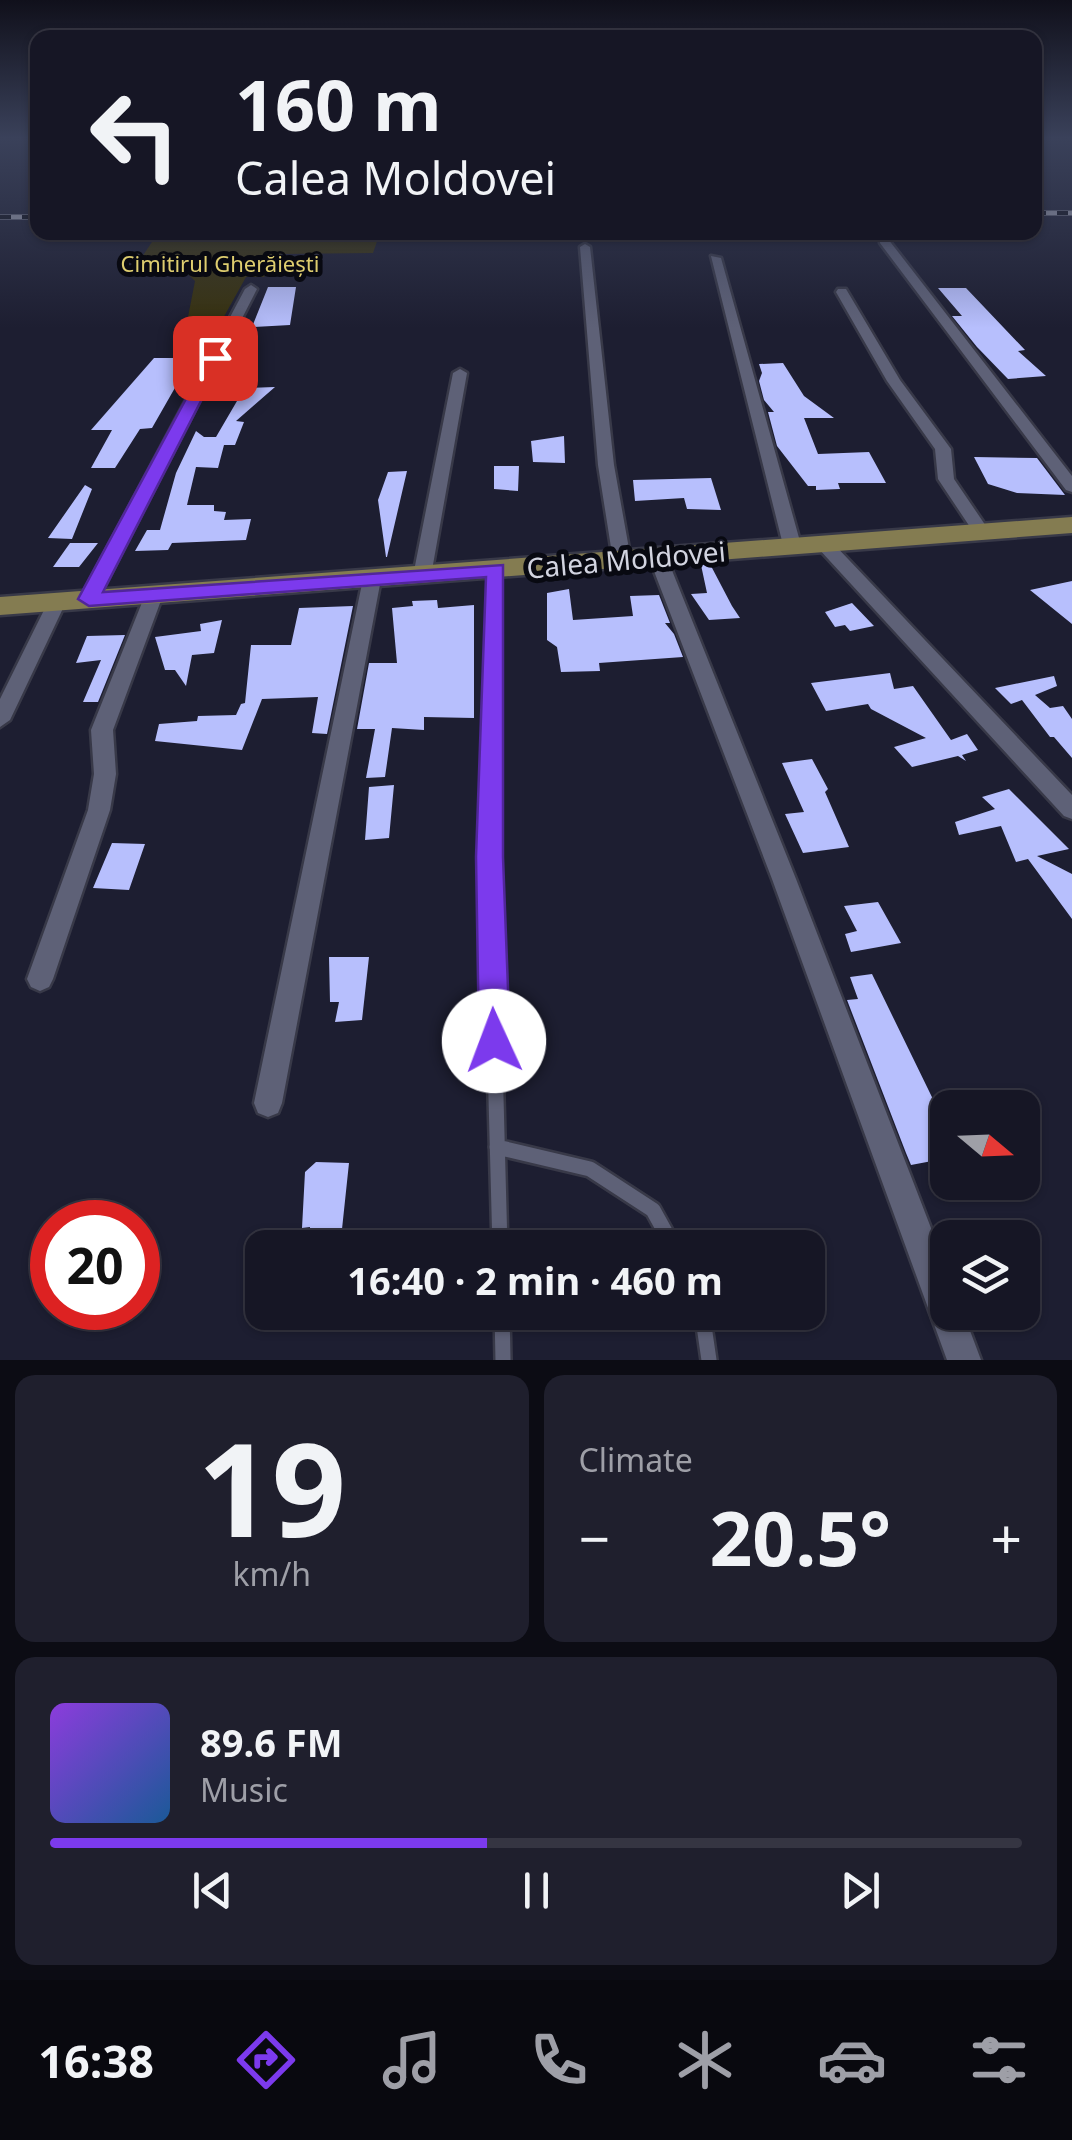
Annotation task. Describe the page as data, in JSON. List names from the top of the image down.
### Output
{
  "streets": {
    "main road": ["Calea Moldovei"]
  },
  "parks": ["Cimitirul Gherăiești"],
  "north": "right",
  "page": {
    "turn": ["160 m", "Calea Moldovei"],
    "limit": "20",
    "trip": "16:40 · 2 min · 460 m",
    "tile": [
      ["19", "km/h"],
      "Climate"
    ],
    "heat": ["−", "20.5°", "+"],
    "song": ["89.6 FM", "Music"],
    "tabs": "16:38"
  }
}
